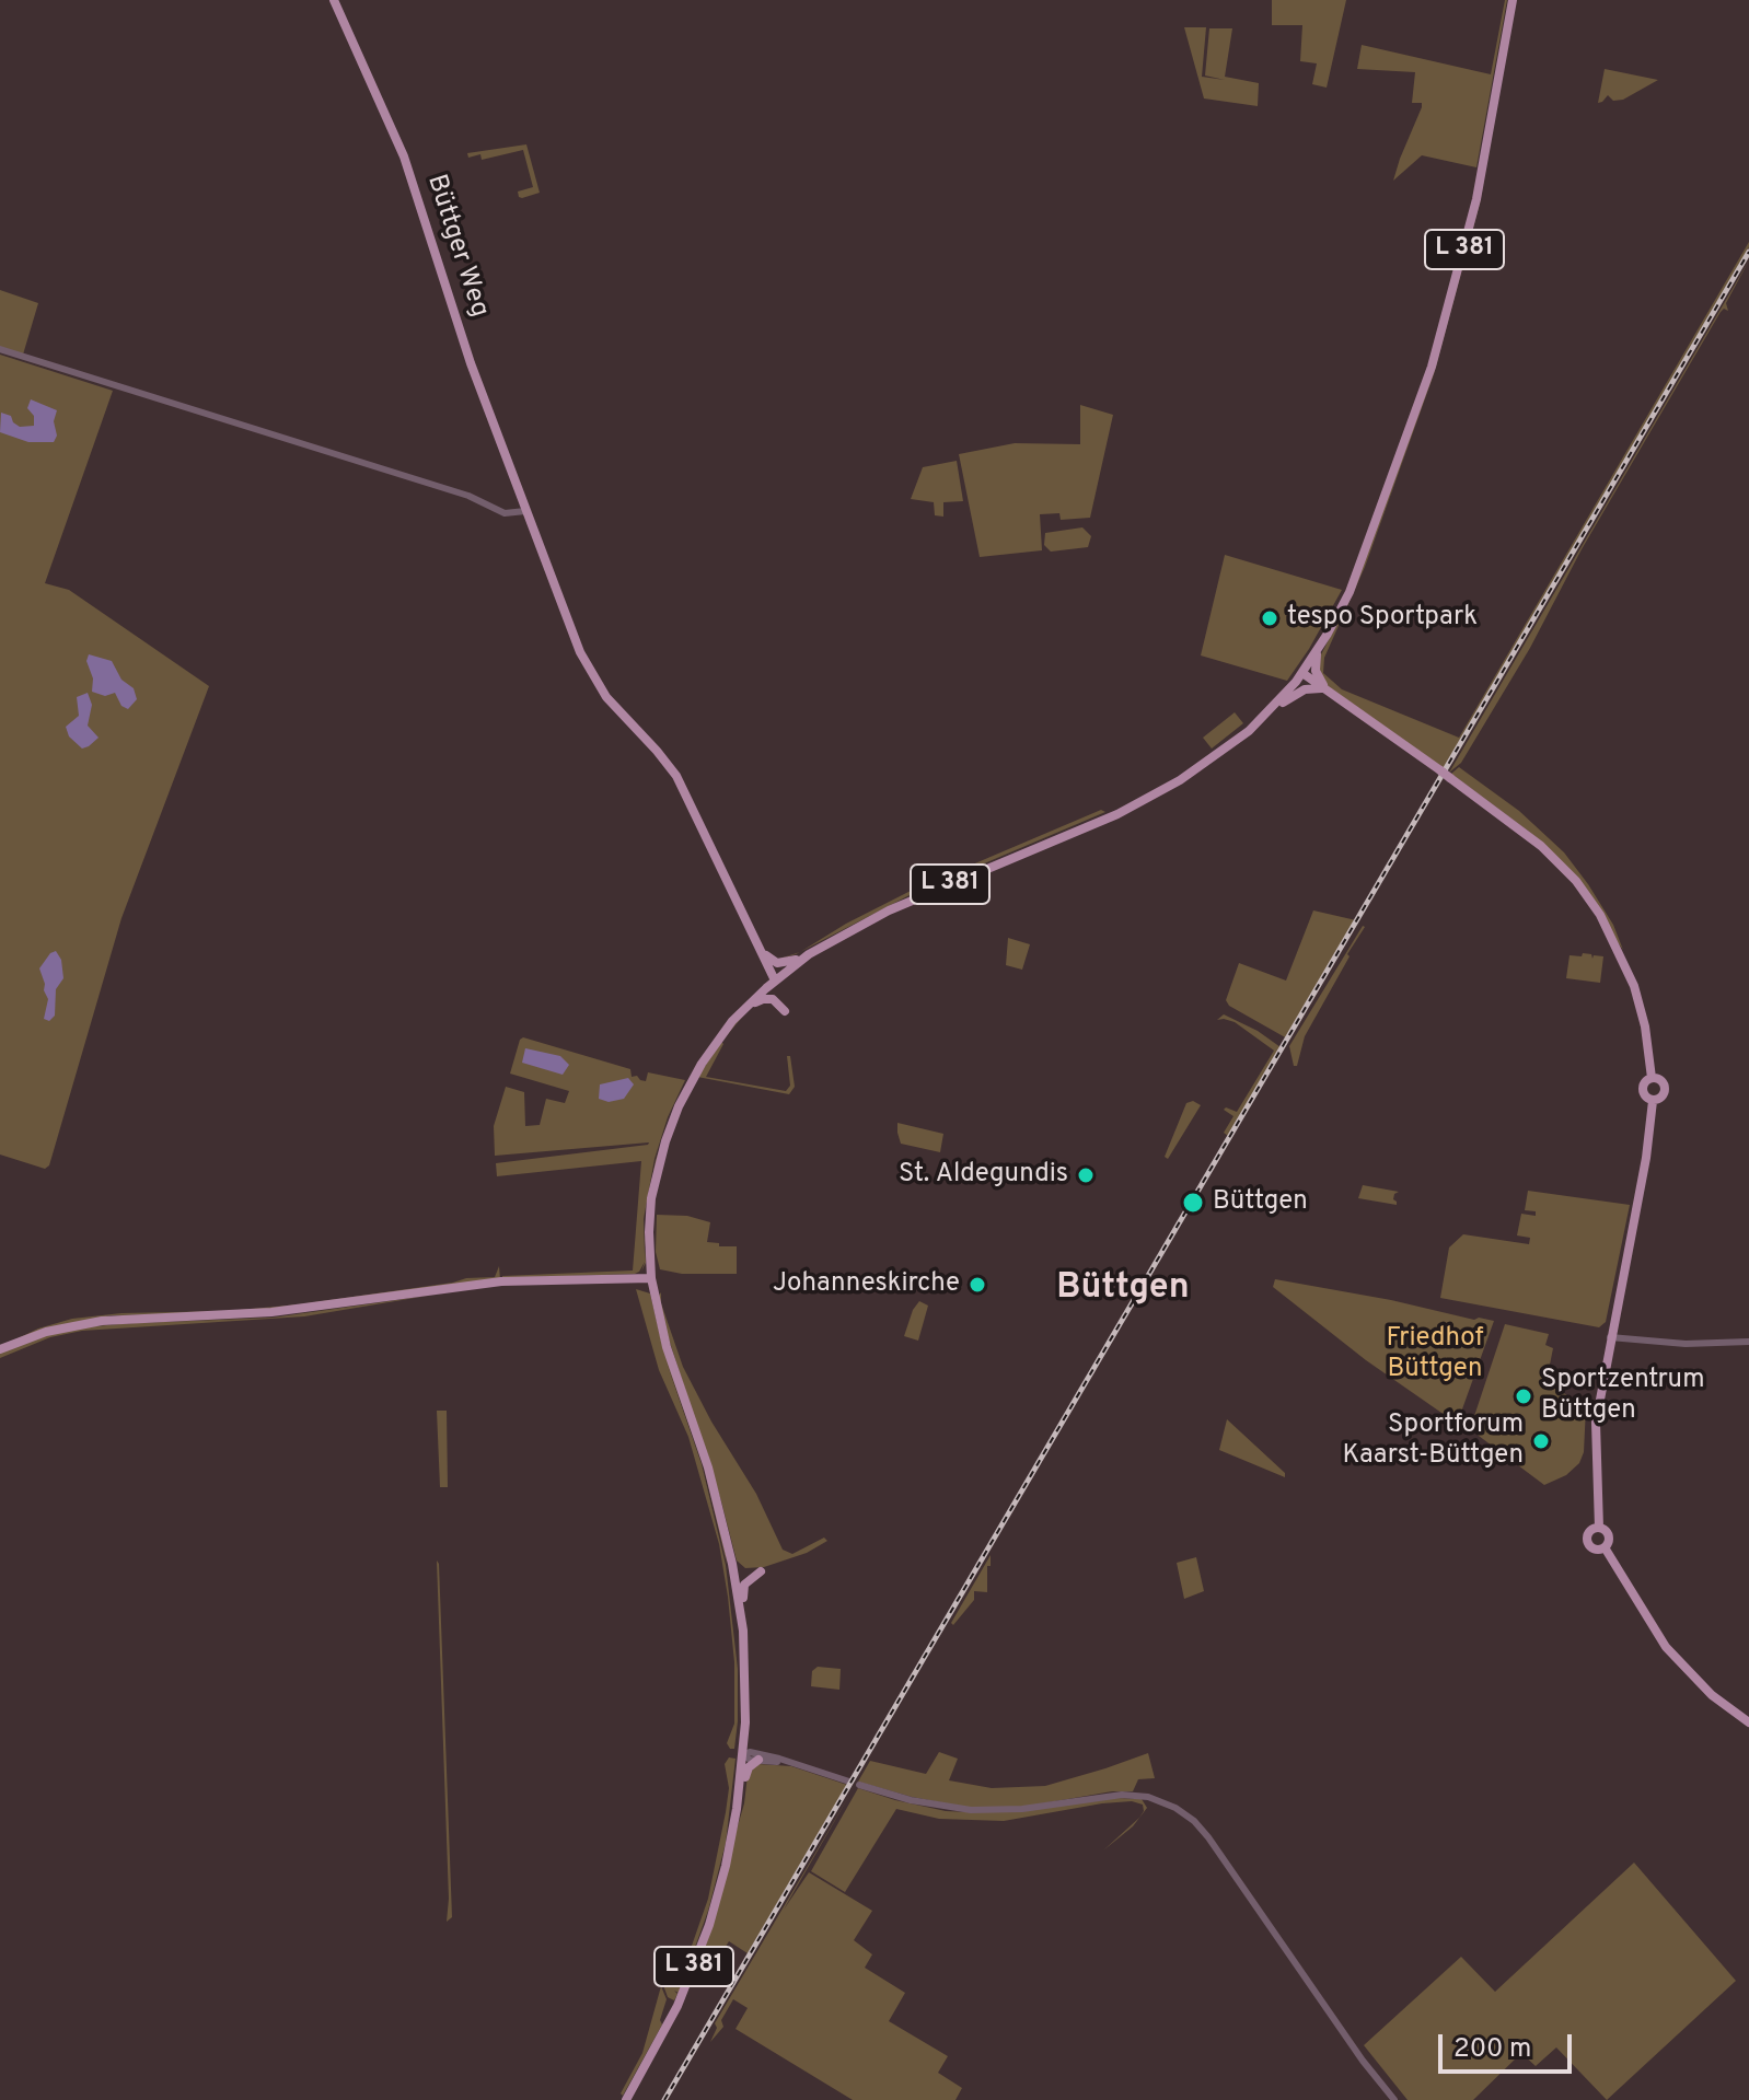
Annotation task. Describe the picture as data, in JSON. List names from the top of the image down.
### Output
{
  "streets": {
    "main road": ["Büttger Weg", "L 381"]
  },
  "crossings": [
    ["Büttger Weg", "L 381"]
  ],
  "districts": ["Büttgen"],
  "parks": ["Friedhof Büttgen"],
  "places": [
    "tespo Sportpark",
    "St. Aldegundis",
    "Büttgen",
    "Johanneskirche",
    "Sportzentrum Büttgen",
    "Sportforum Kaarst-Büttgen"
  ],
  "scale_bar": "200 m"
}
